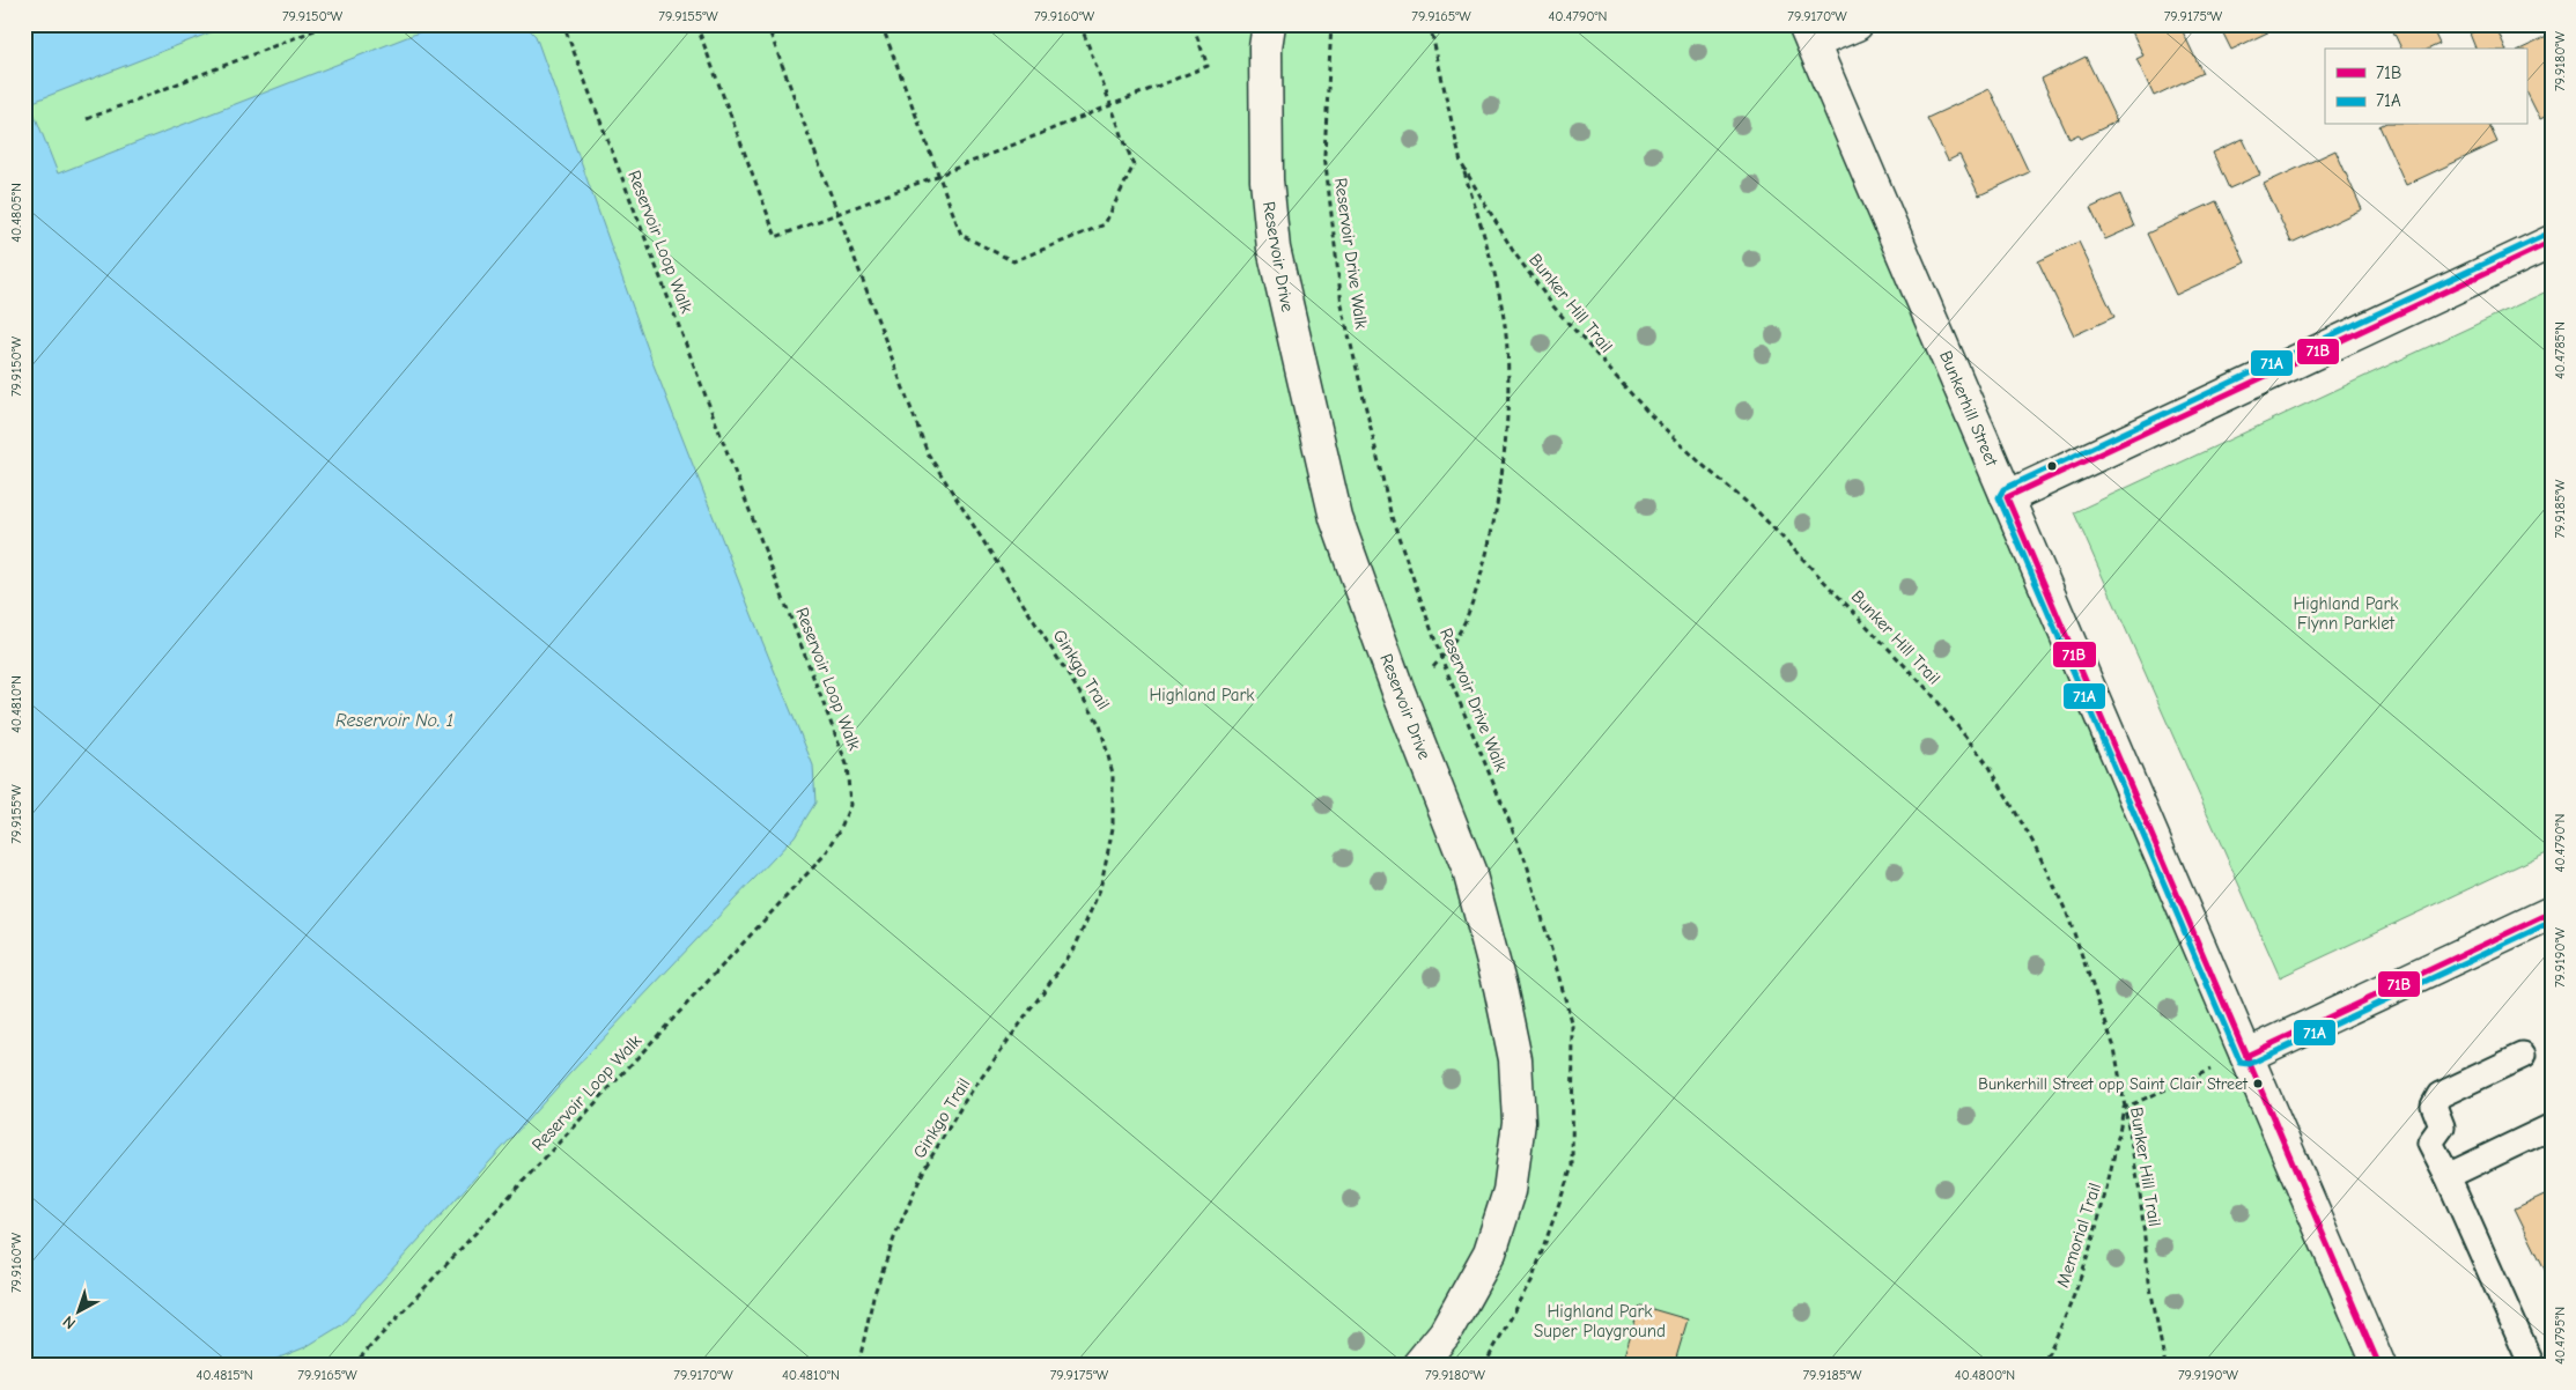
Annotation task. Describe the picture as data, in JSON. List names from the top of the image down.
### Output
{
  "streets": {
    "street": ["Reservoir Drive", "Bunkerhill Street"],
    "path": [
      "Reservoir Loop Walk",
      "Reservoir Drive Walk",
      "Bunker Hill Trail",
      "Ginkgo Trail",
      "Memorial Trail"
    ]
  },
  "crossings": [
    ["Bunker Hill Trail", "Memorial Trail"]
  ],
  "water": ["Reservoir No. 1"],
  "parks": ["Highland Park Flynn Parklet", "Highland Park", "Highland Park Super Playground"],
  "places": ["Bunkerhill Street opp Saint Clair Street"],
  "lines": ["transit line 71A", "transit line 71B"],
  "legend": ["71B", "71A"],
  "north": "bottom left",
  "coordinates": [
    "79.9150°W",
    "79.9155°W",
    "79.9160°W",
    "79.9165°W",
    "40.4790°N",
    "79.9170°W",
    "79.9175°W",
    "79.9180°W",
    "40.4805°N",
    "40.4785°N",
    "79.9185°W",
    "40.4810°N",
    "79.9190°W",
    "40.4795°N",
    "40.4815°N",
    "40.4800°N"
  ]
}
